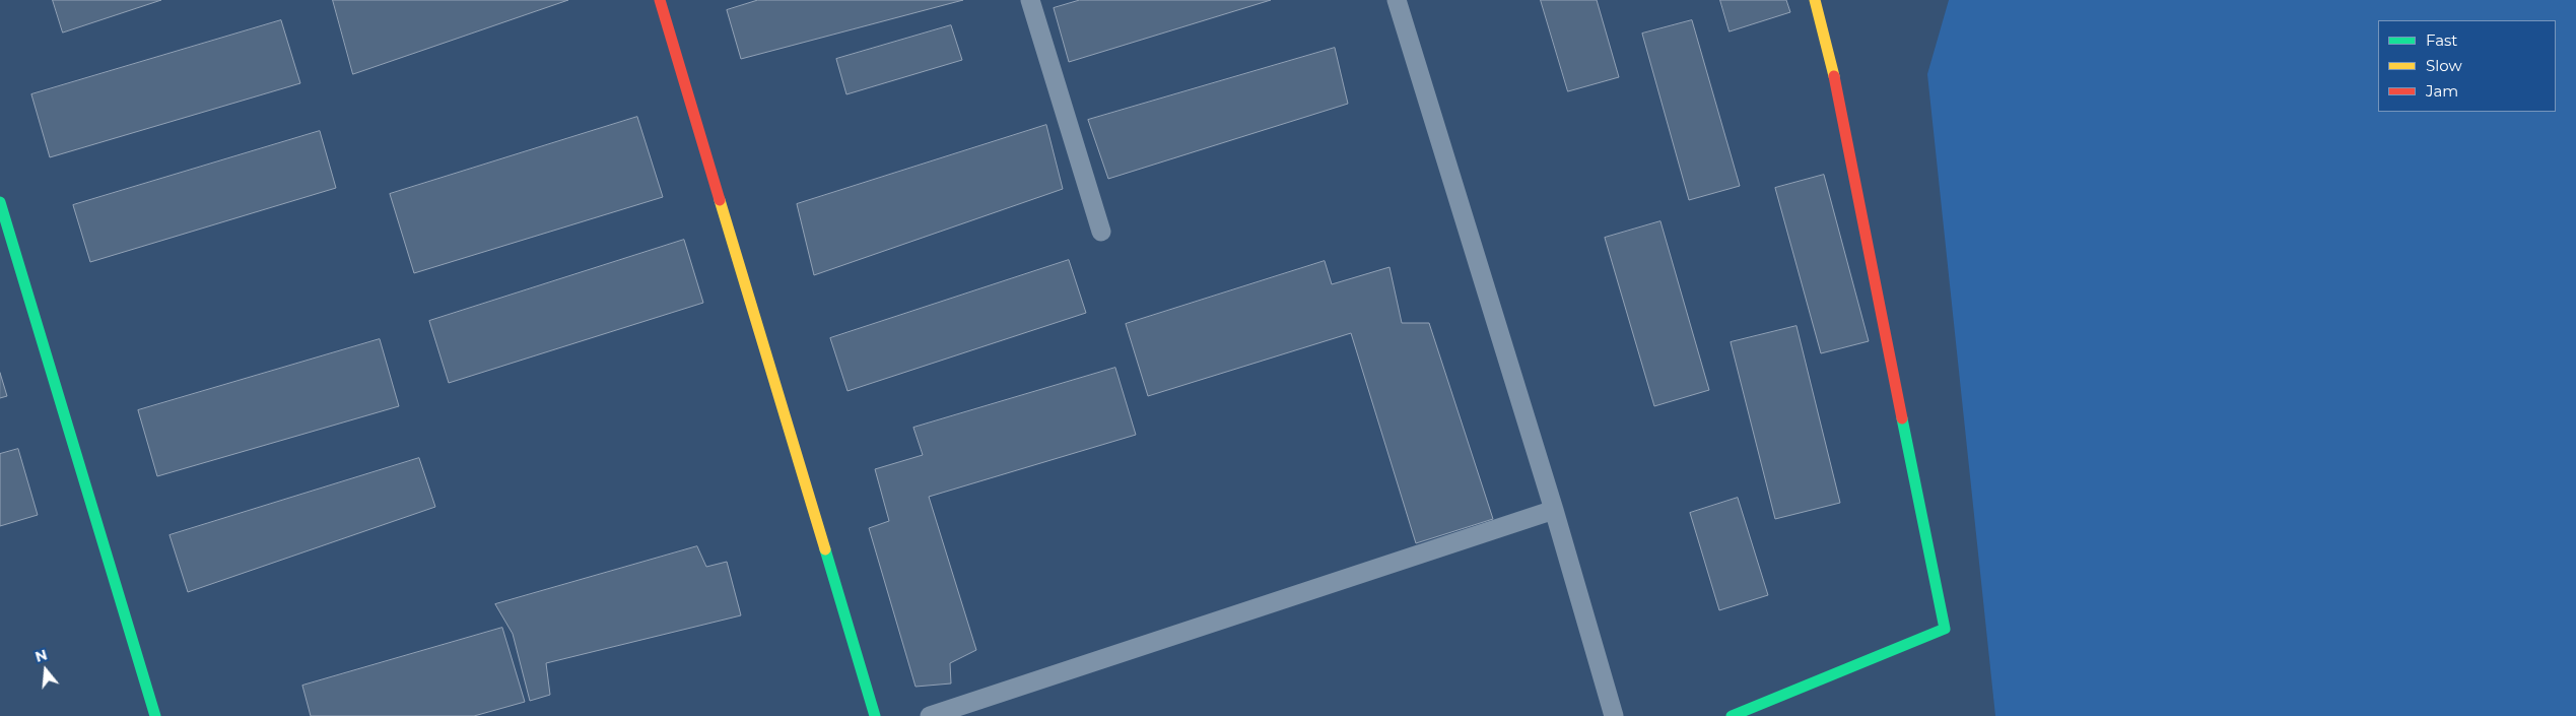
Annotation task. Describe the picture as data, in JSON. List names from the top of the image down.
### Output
{
  "legend": ["Fast", "Slow", "Jam"],
  "north": "top"
}
